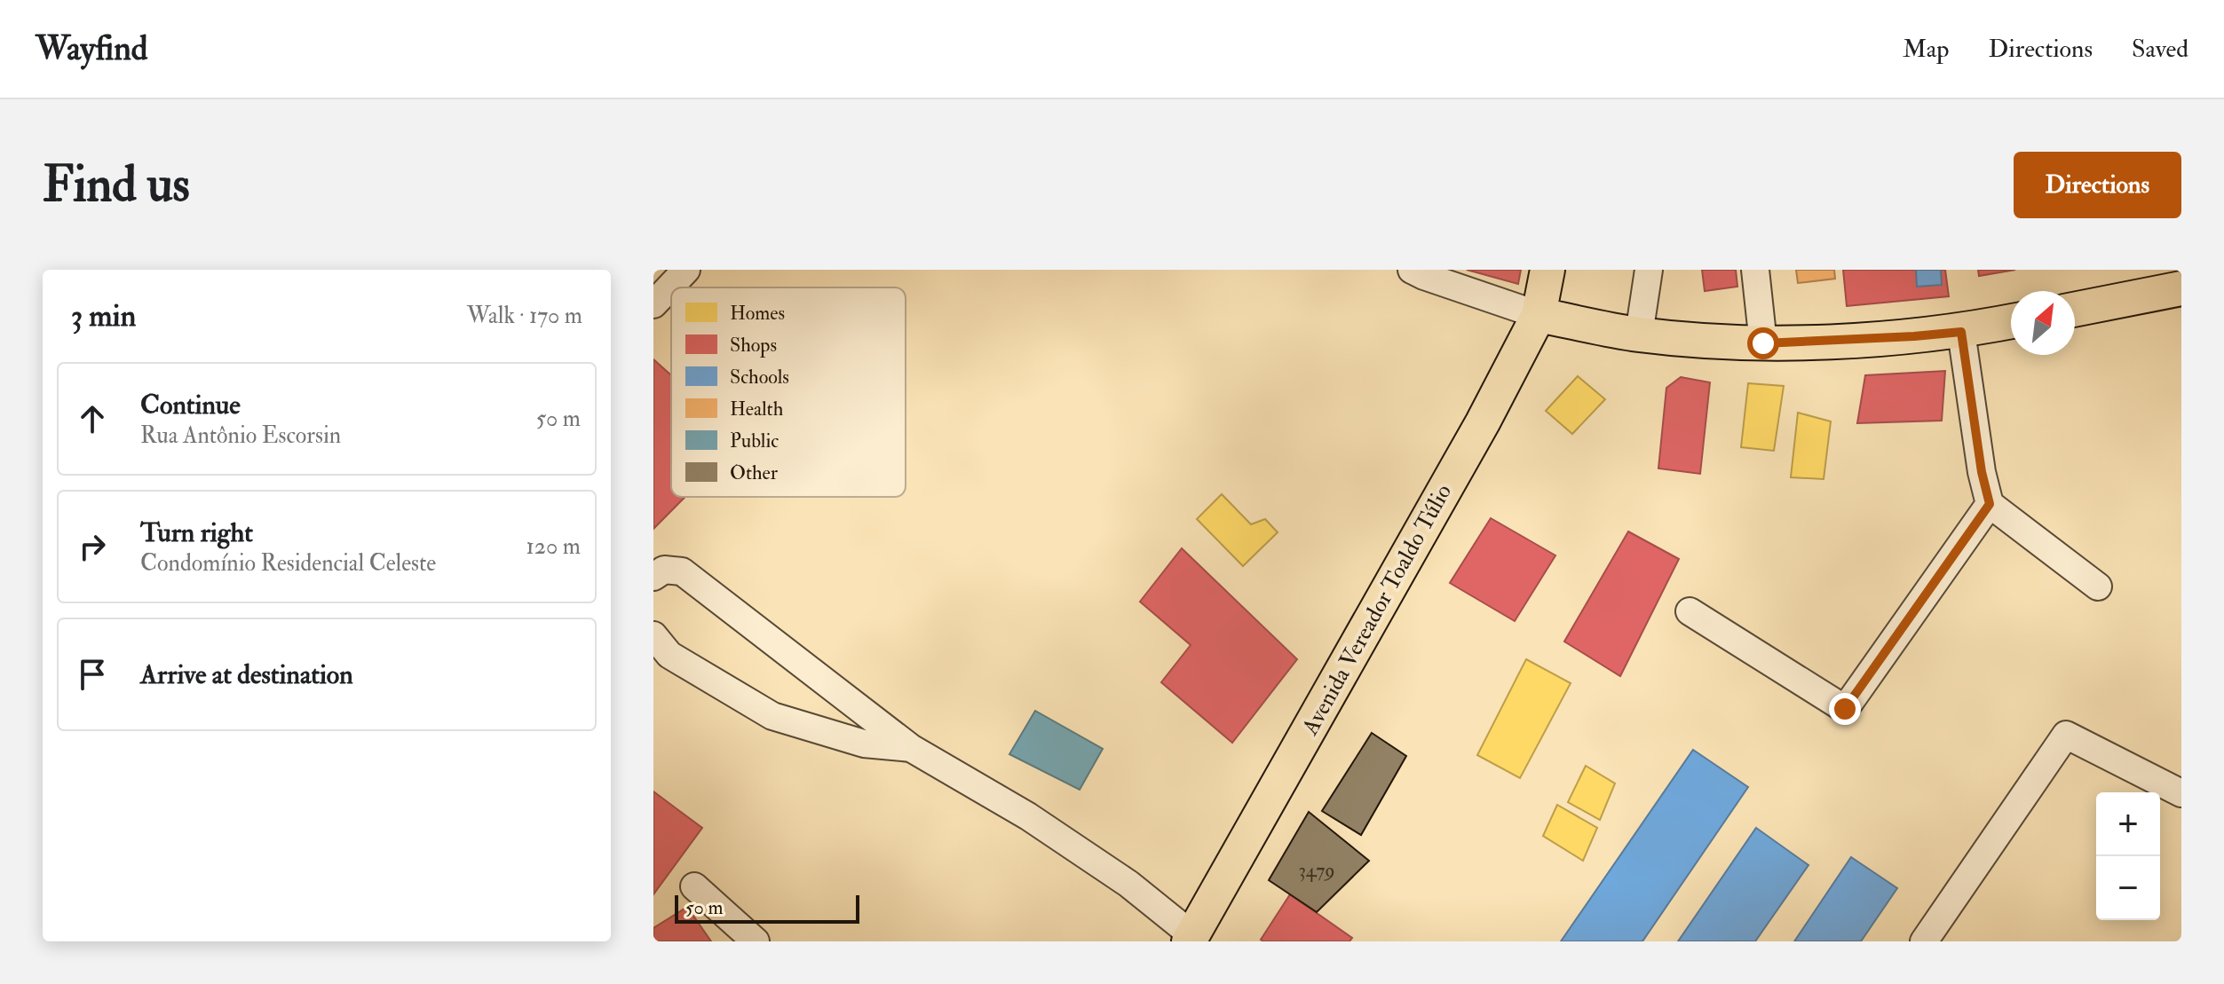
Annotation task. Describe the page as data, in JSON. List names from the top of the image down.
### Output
{
  "streets": {
    "main road": ["Avenida Vereador Toaldo Túlio"]
  },
  "house_numbers": ["3479"],
  "legend": [
    "Homes",
    "Shops",
    "Schools",
    "Health",
    "Public",
    "Other"
  ],
  "scale_bar": "50 m",
  "north": "top right",
  "page": {
    "header": "Wayfind",
    "nav": ["Map", "Directions", "Saved"],
    "buttons": "Directions",
    "title": "Find us",
    "heading": ["3 min", "Walk · 170 m"],
    "list": [
      ["Continue", "Rua Antônio Escorsin", "50 m"],
      ["Turn right", "Condomínio Residencial Celeste", "120 m"],
      "Arrive at destination"
    ],
    "map_buttons": ["+", "−"],
    "scale": "50 m"
  }
}
